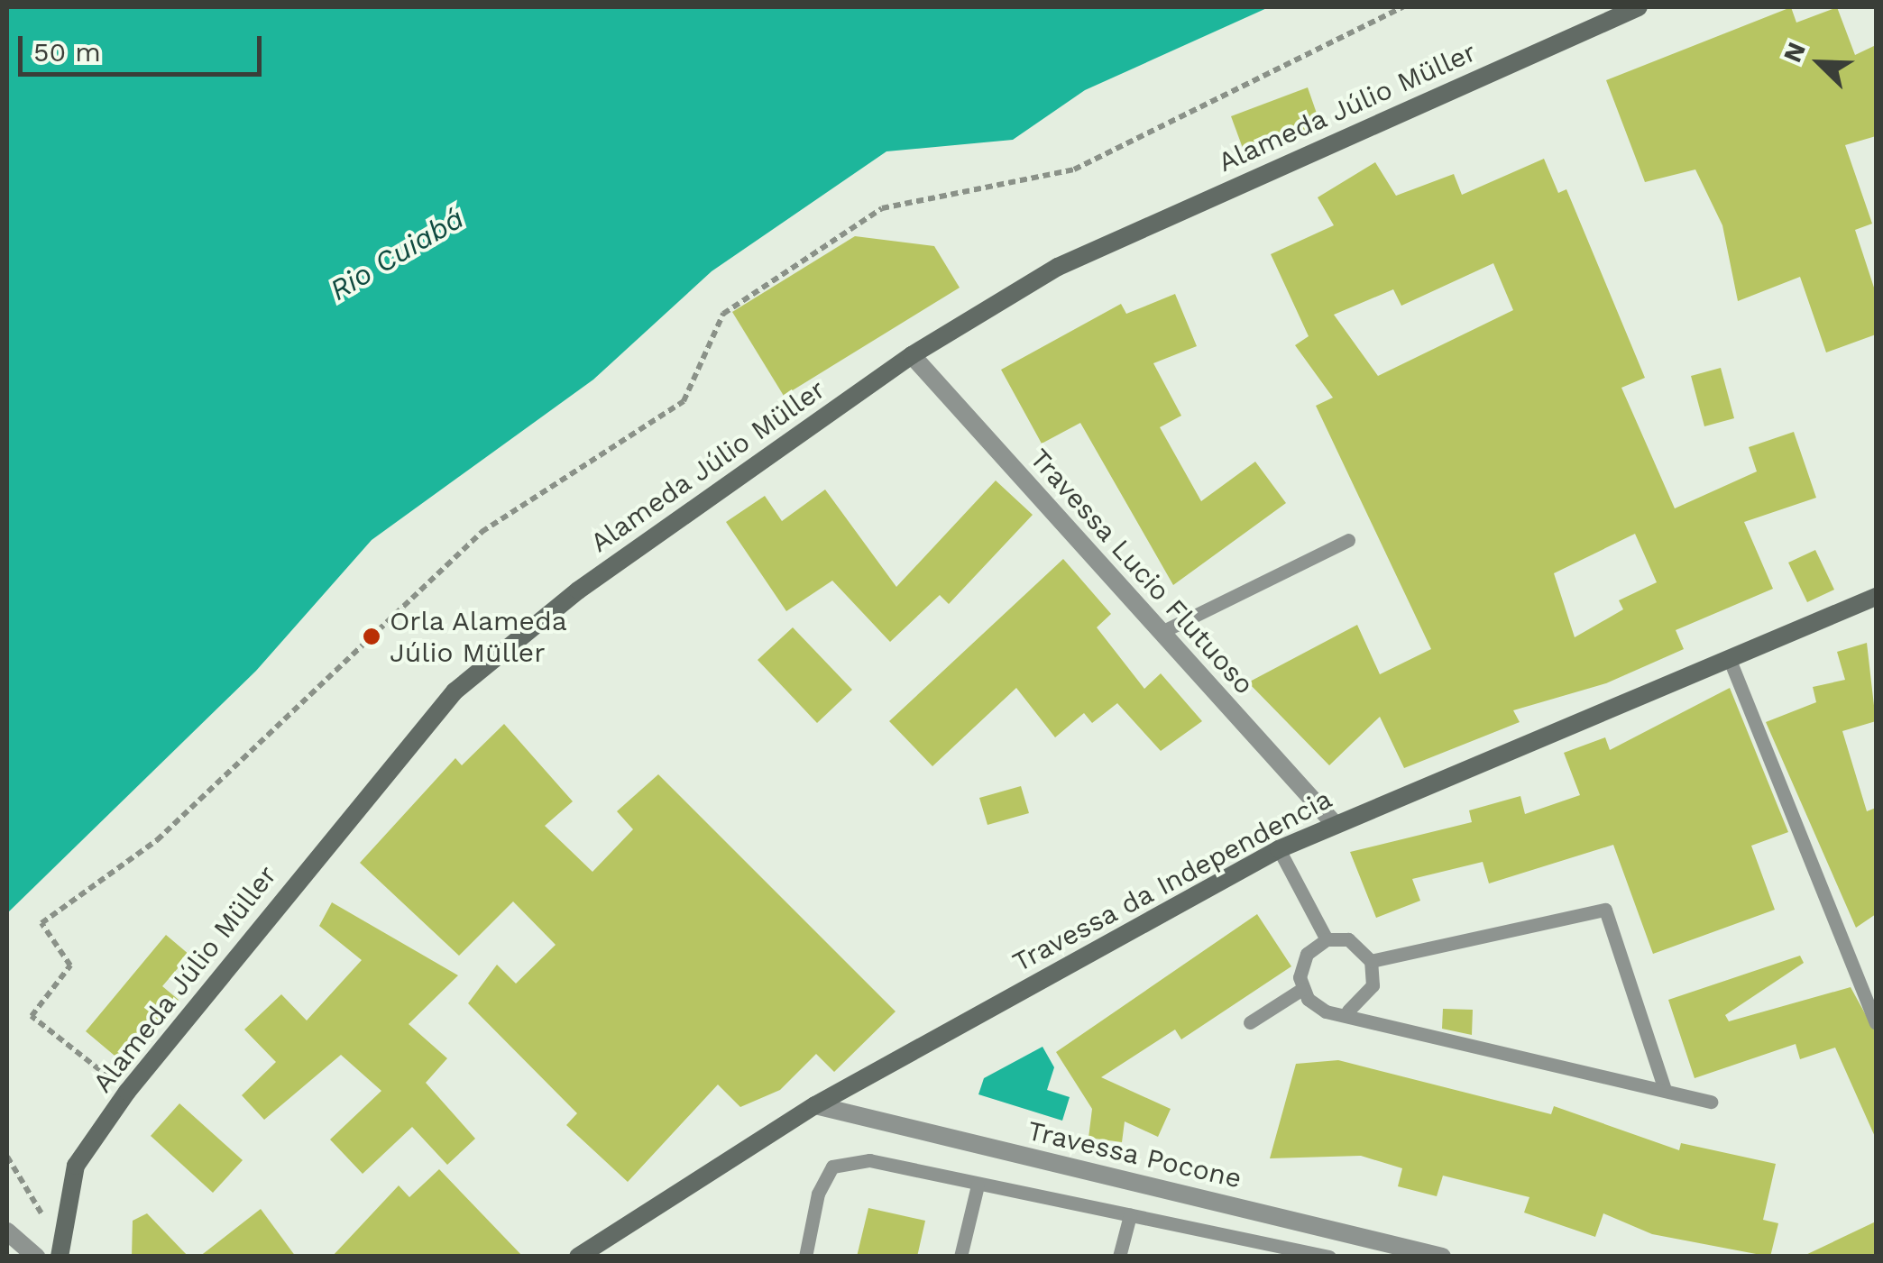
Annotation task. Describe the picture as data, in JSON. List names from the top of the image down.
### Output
{
  "streets": {
    "main road": ["Alameda Júlio Müller", "Travessa da Independencia"],
    "street": ["Travessa Lucio Flutuoso", "Travessa Pocone"]
  },
  "crossings": [
    ["Alameda Júlio Müller", "Travessa Lucio Flutuoso"],
    ["Travessa Lucio Flutuoso", "Travessa da Independencia"],
    ["Travessa da Independencia", "Travessa Pocone"]
  ],
  "water": ["Rio Cuiabá"],
  "places": ["Orla Alameda Júlio Müller"],
  "scale_bar": "50 m",
  "north": "top left"
}
